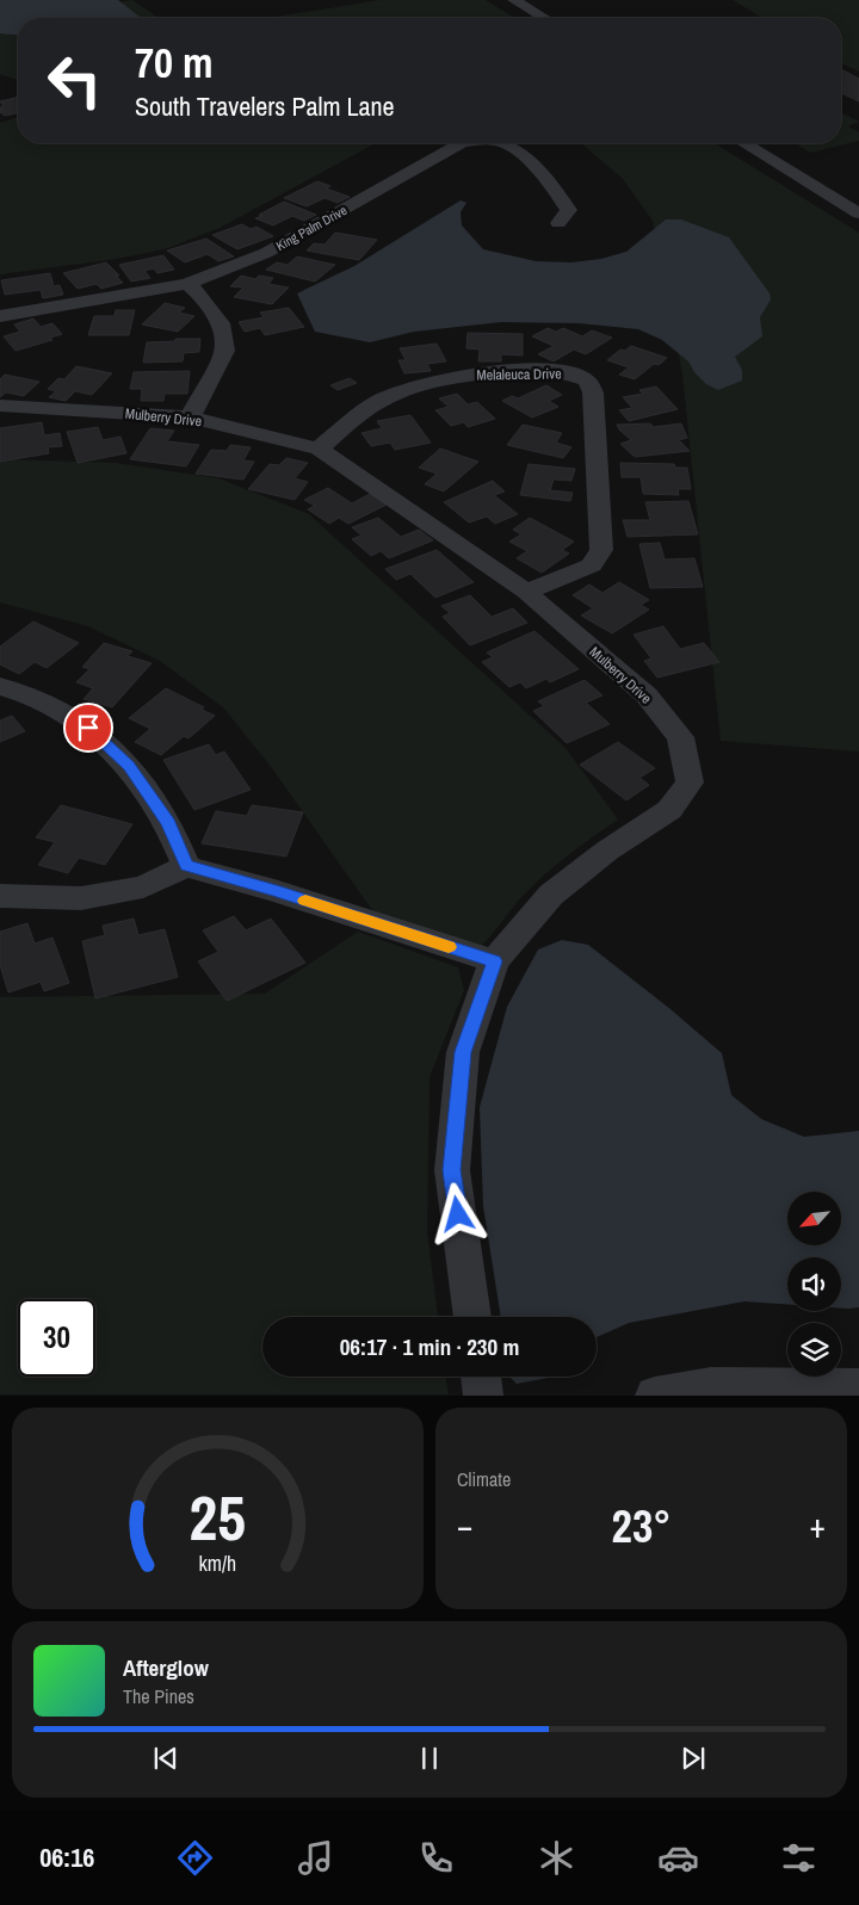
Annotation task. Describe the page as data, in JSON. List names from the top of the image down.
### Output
{
  "streets": {
    "street": ["King Palm Drive", "Melaleuca Drive", "Mulberry Drive"]
  },
  "crossings": [
    ["Melaleuca Drive", "Mulberry Drive"]
  ],
  "north": "bottom left",
  "page": {
    "turn": ["70 m", "South Travelers Palm Lane"],
    "limit": "30",
    "trip": "06:17 · 1 min · 230 m",
    "tile": "Climate",
    "heat": ["−", "23°", "+"],
    "song": ["Afterglow", "The Pines"],
    "tabs": "06:16",
    "gauge": ["25", "km/h"]
  }
}
